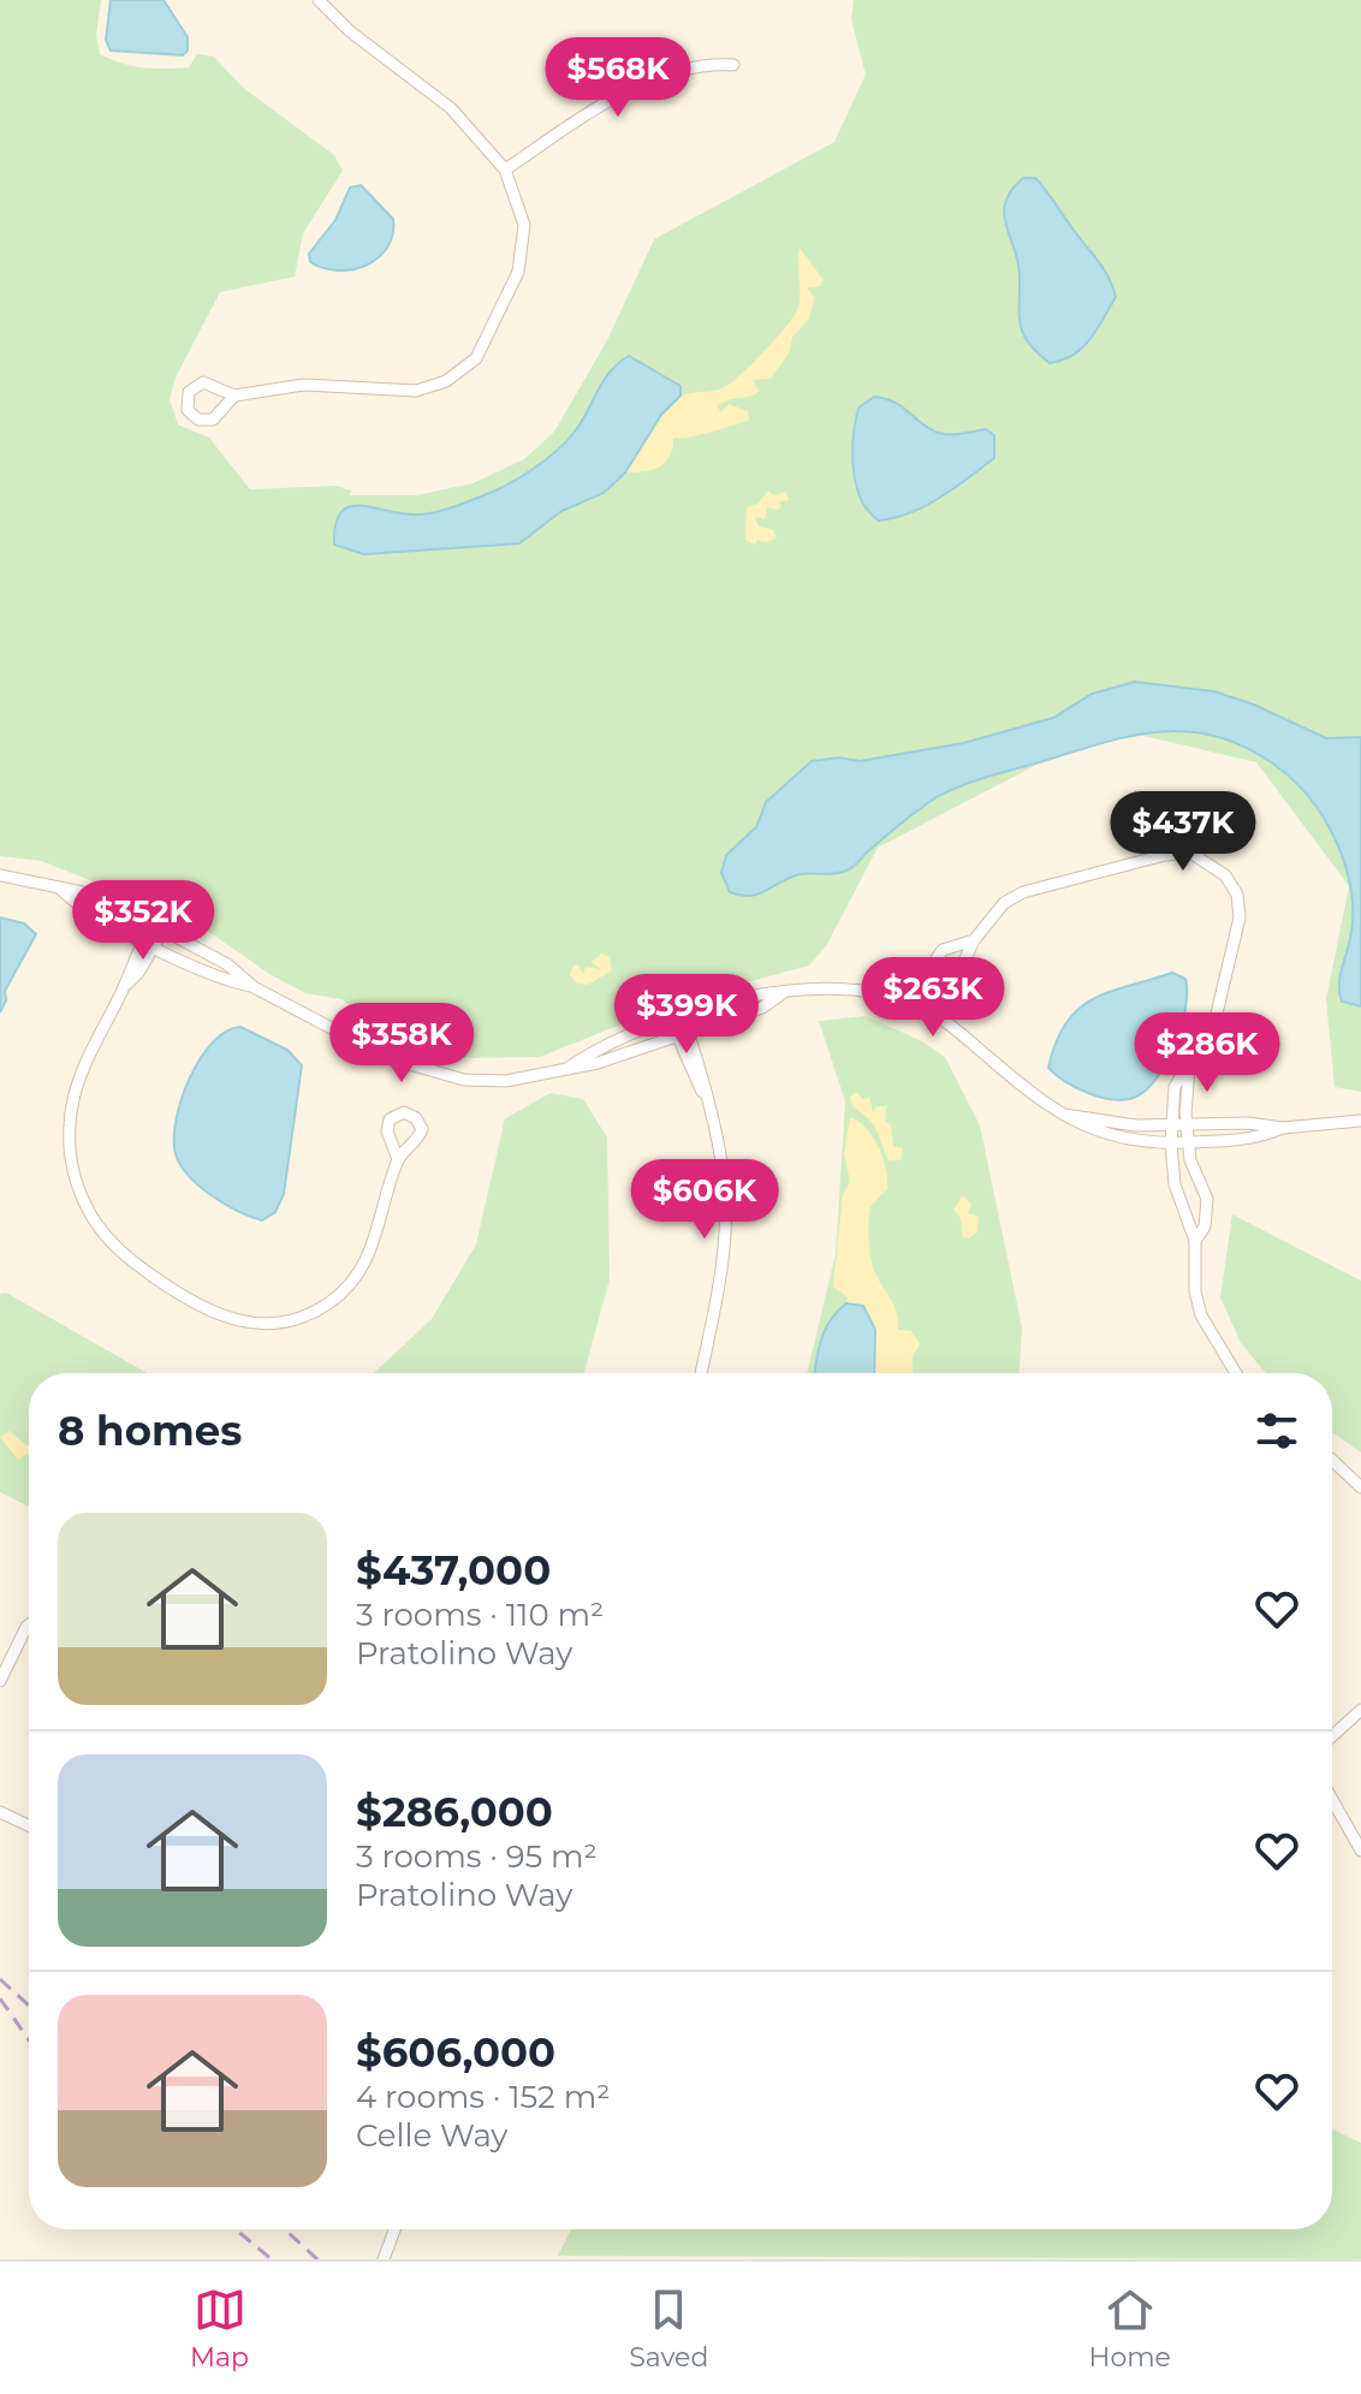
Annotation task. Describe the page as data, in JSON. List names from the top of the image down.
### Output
{
  "page": {
    "price": [
      "$568K",
      "$437K",
      "$352K",
      "$263K",
      "$399K",
      "$358K",
      "$286K",
      "$606K"
    ],
    "heading": "8 homes",
    "list": [
      {
        "name": "$437,000",
        "note": "3 rooms · 110 m² · Pratolino Way"
      },
      {
        "name": "$286,000",
        "note": "3 rooms · 95 m² · Pratolino Way"
      },
      {
        "name": "$606,000",
        "note": "4 rooms · 152 m² · Celle Way"
      }
    ],
    "tabs": ["Map", "Saved", "Home"]
  }
}
